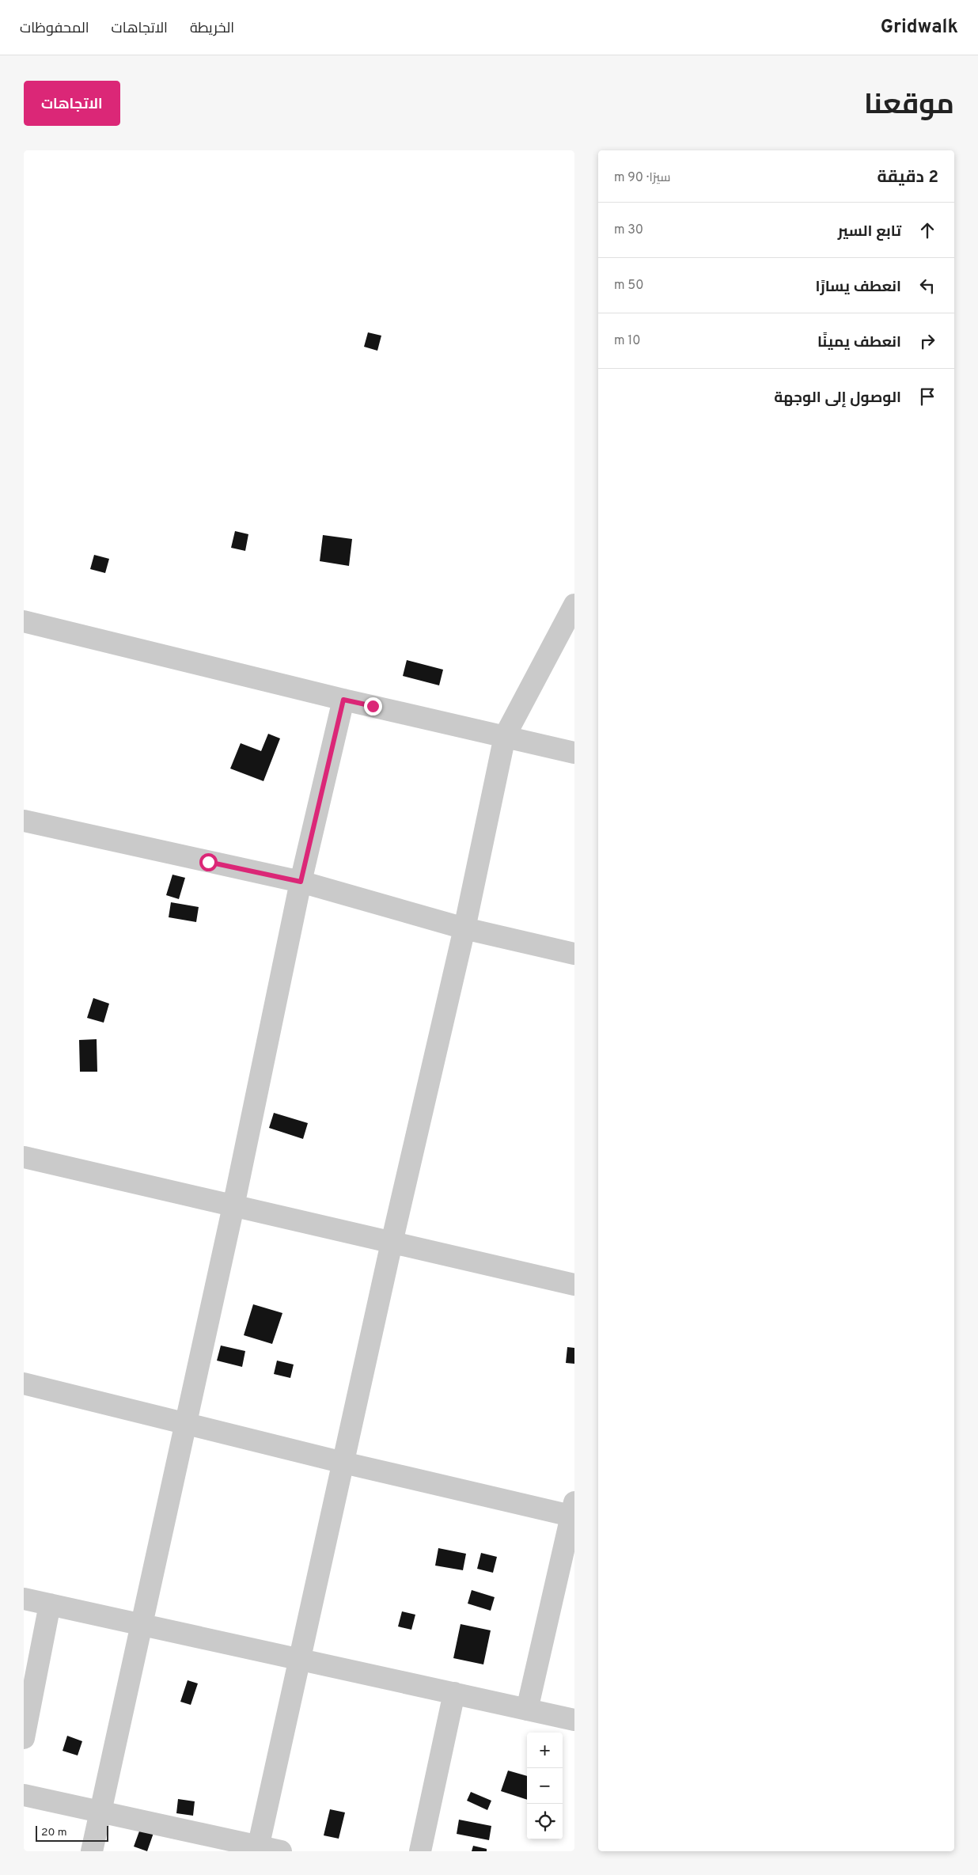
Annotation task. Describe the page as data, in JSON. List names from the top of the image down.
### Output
{
  "scale_bar": "20 m",
  "page": {
    "header": "Gridwalk",
    "nav": ["الخريطة", "الاتجاهات", "المحفوظات"],
    "title": "موقعنا",
    "buttons": "الاتجاهات",
    "heading": ["2 دقيقة", "سيرًا · 90 m"],
    "list": [
      ["تابع السير", "30 m"],
      ["انعطف يسارًا", "50 m"],
      ["انعطف يمينًا", "10 m"],
      "الوصول إلى الوجهة"
    ],
    "map_buttons": ["+", "−"],
    "scale": "20 m"
  }
}
